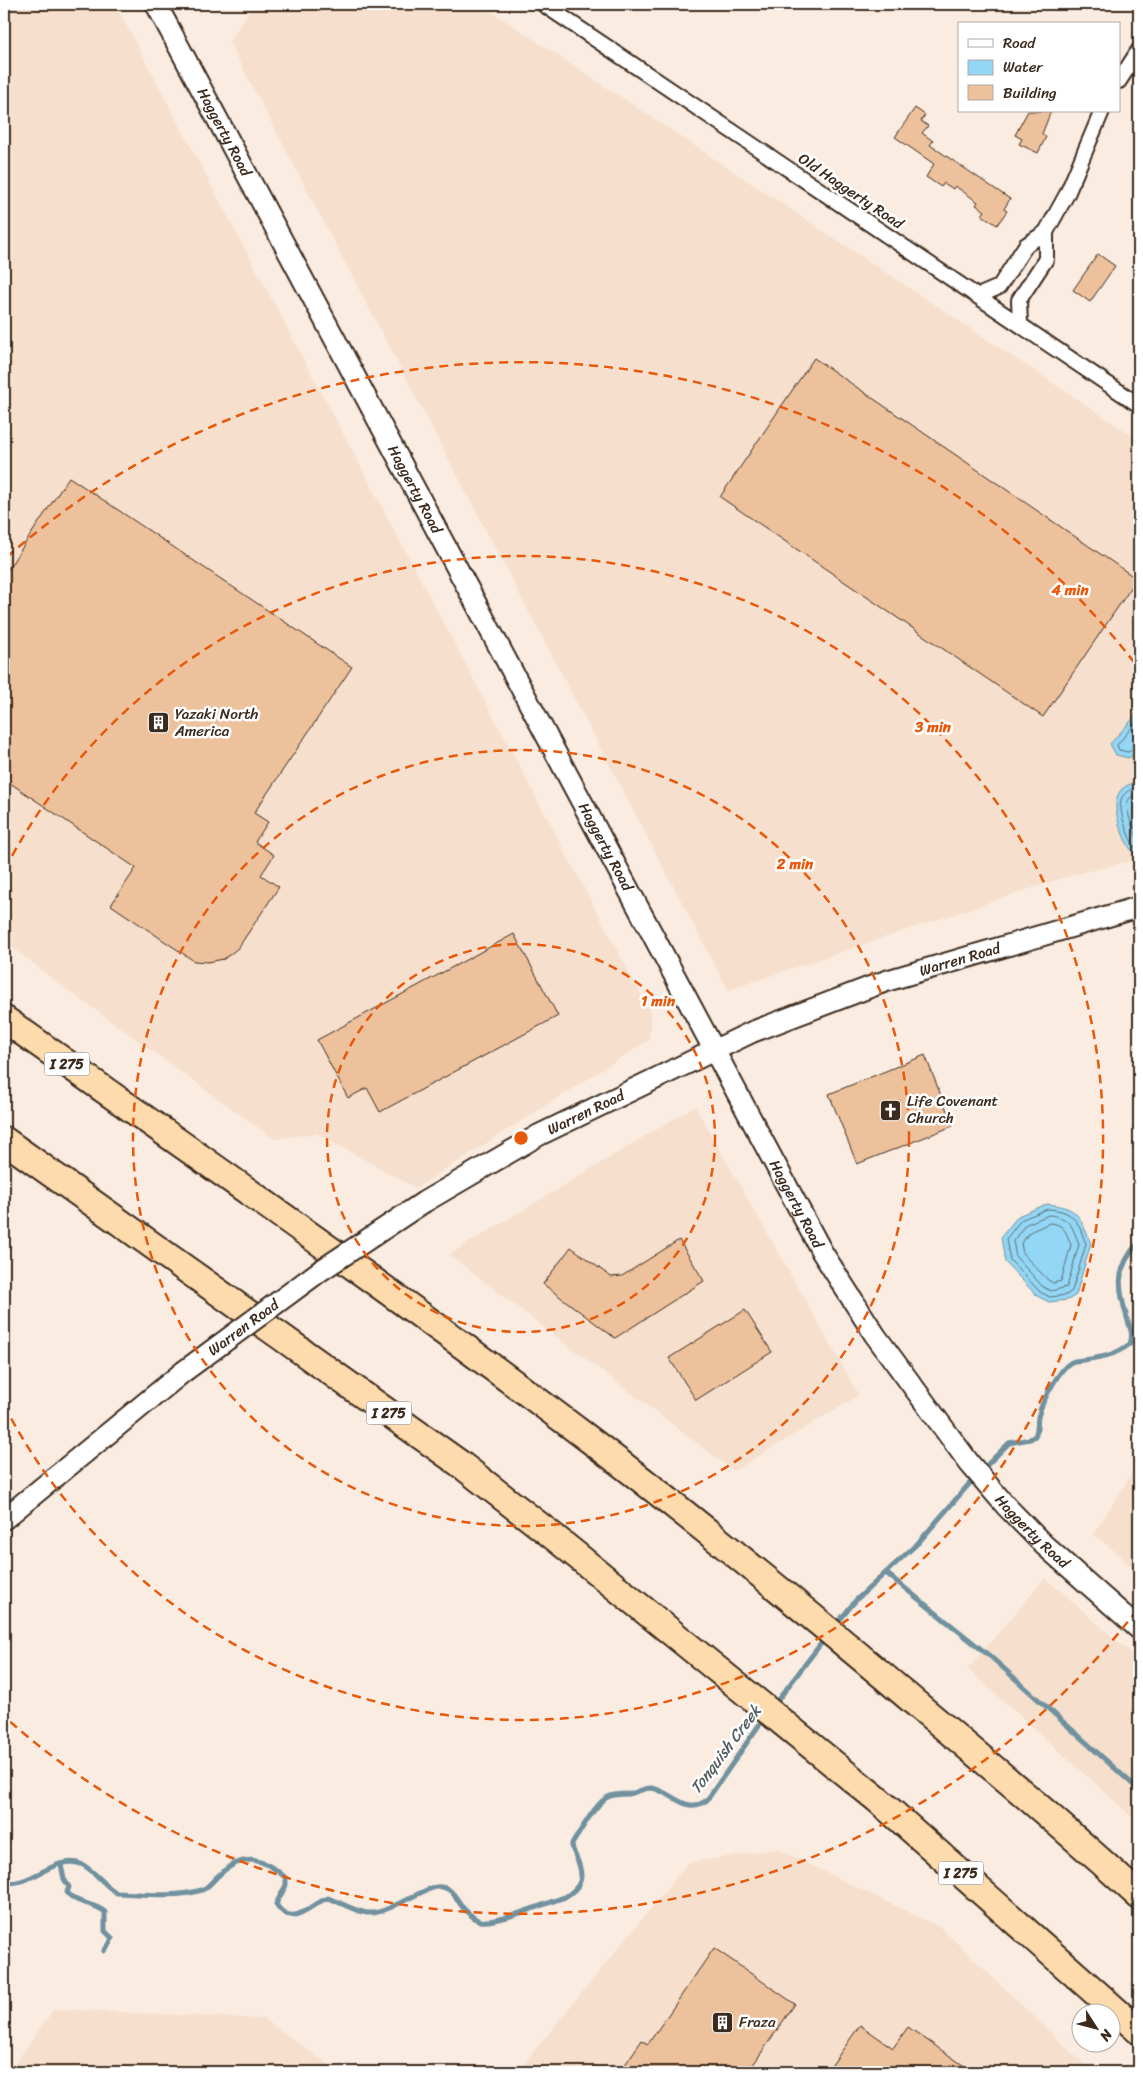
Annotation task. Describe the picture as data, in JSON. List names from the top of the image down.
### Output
{
  "streets": {
    "highway": ["I 275"],
    "main road": ["Haggerty Road", "Warren Road"],
    "street": ["Old Haggerty Road"]
  },
  "crossings": [
    ["Haggerty Road", "Warren Road"]
  ],
  "water": ["Tonquish Creek"],
  "places": {
    "building": ["Yazaki North America", "Fraza"],
    "church": ["Life Covenant Church"]
  },
  "legend": ["Road", "Water", "Building"],
  "north": "bottom right",
  "rings": [
    "4 min",
    "3 min",
    "2 min",
    "1 min"
  ]
}
